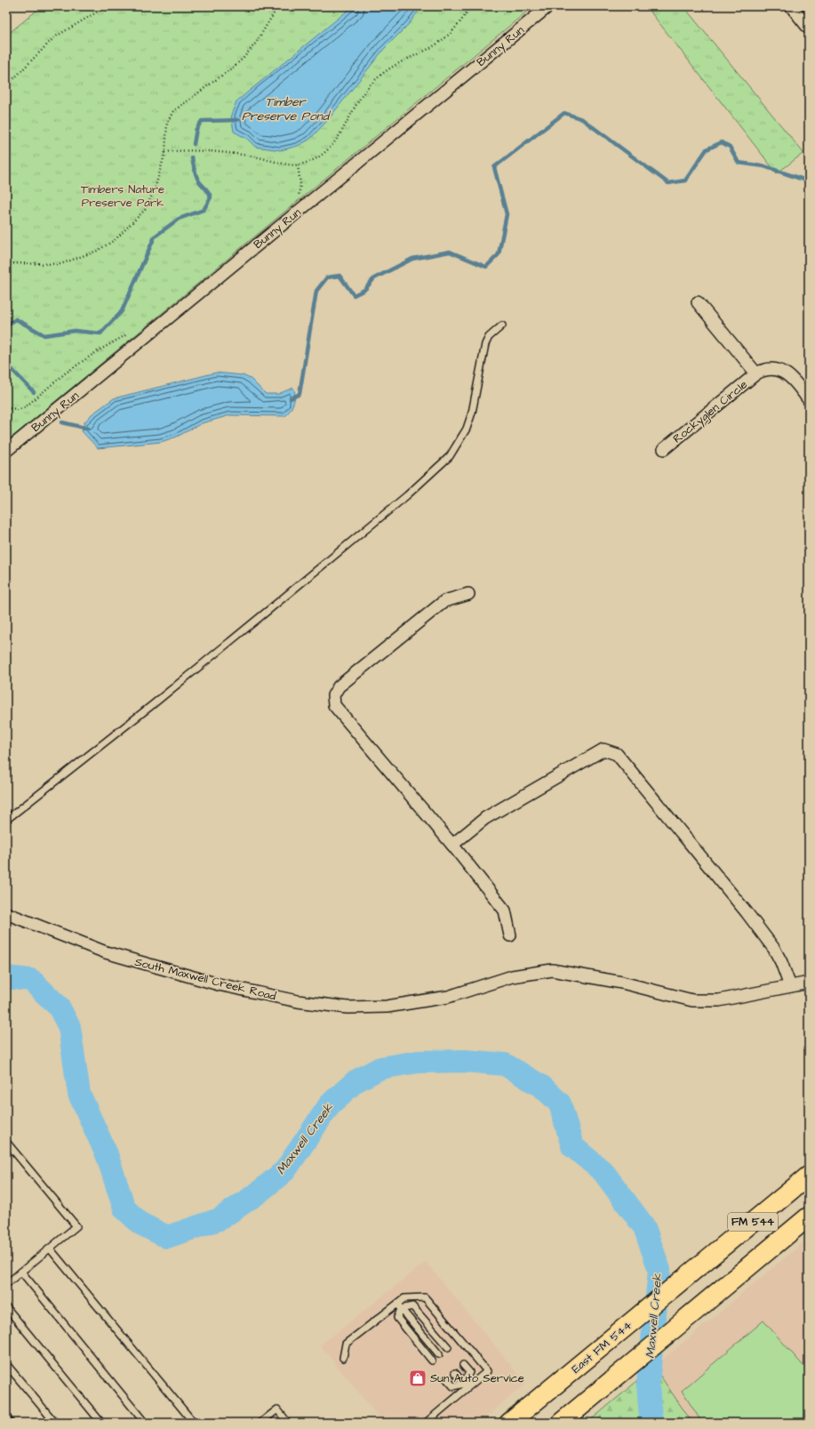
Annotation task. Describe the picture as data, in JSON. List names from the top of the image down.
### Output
{
  "streets": {
    "main road": ["FM 544", "East FM 544"],
    "street": ["Bunny Run", "Rockyglen Circle", "South Maxwell Creek Road"]
  },
  "water": ["Timber Preserve Pond", "Maxwell Creek"],
  "parks": ["Timbers Nature Preserve Park"],
  "places": {
    "shop": ["Sun Auto Service"]
  }
}
